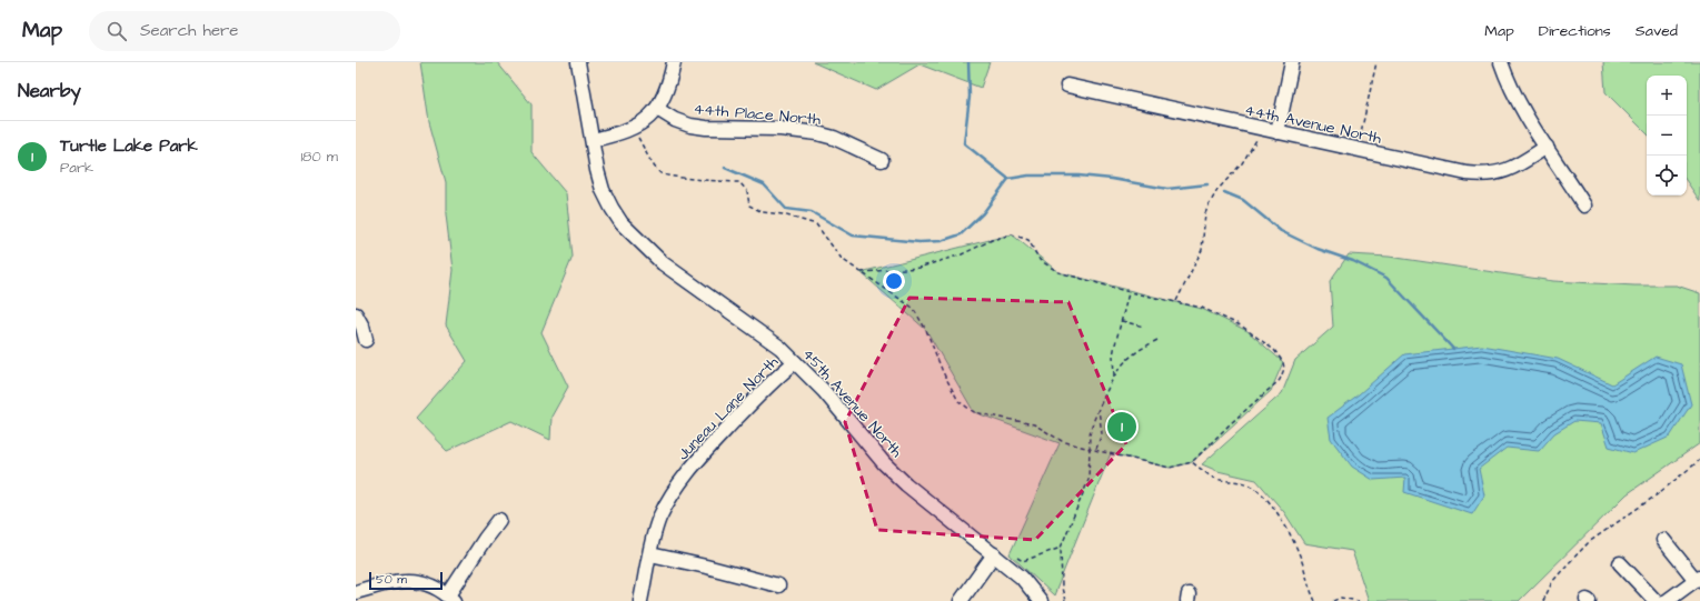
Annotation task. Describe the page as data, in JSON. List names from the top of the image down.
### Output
{
  "streets": {
    "street": [
      "44th Place North",
      "44th Avenue North",
      "45th Avenue North",
      "Juneau Lane North"
    ]
  },
  "crossings": [
    ["45th Avenue North", "Juneau Lane North"]
  ],
  "scale_bar": "50 m",
  "page": {
    "header": "Map",
    "search": "Search here",
    "nav": ["Map", "Directions", "Saved"],
    "heading": "Nearby",
    "map_buttons": ["+", "−"],
    "list": [
      {
        "mark": "1",
        "name": "Turtle Lake Park",
        "note": "Park",
        "value": "180 m"
      }
    ],
    "pins": "1",
    "scale": "50 m"
  }
}
